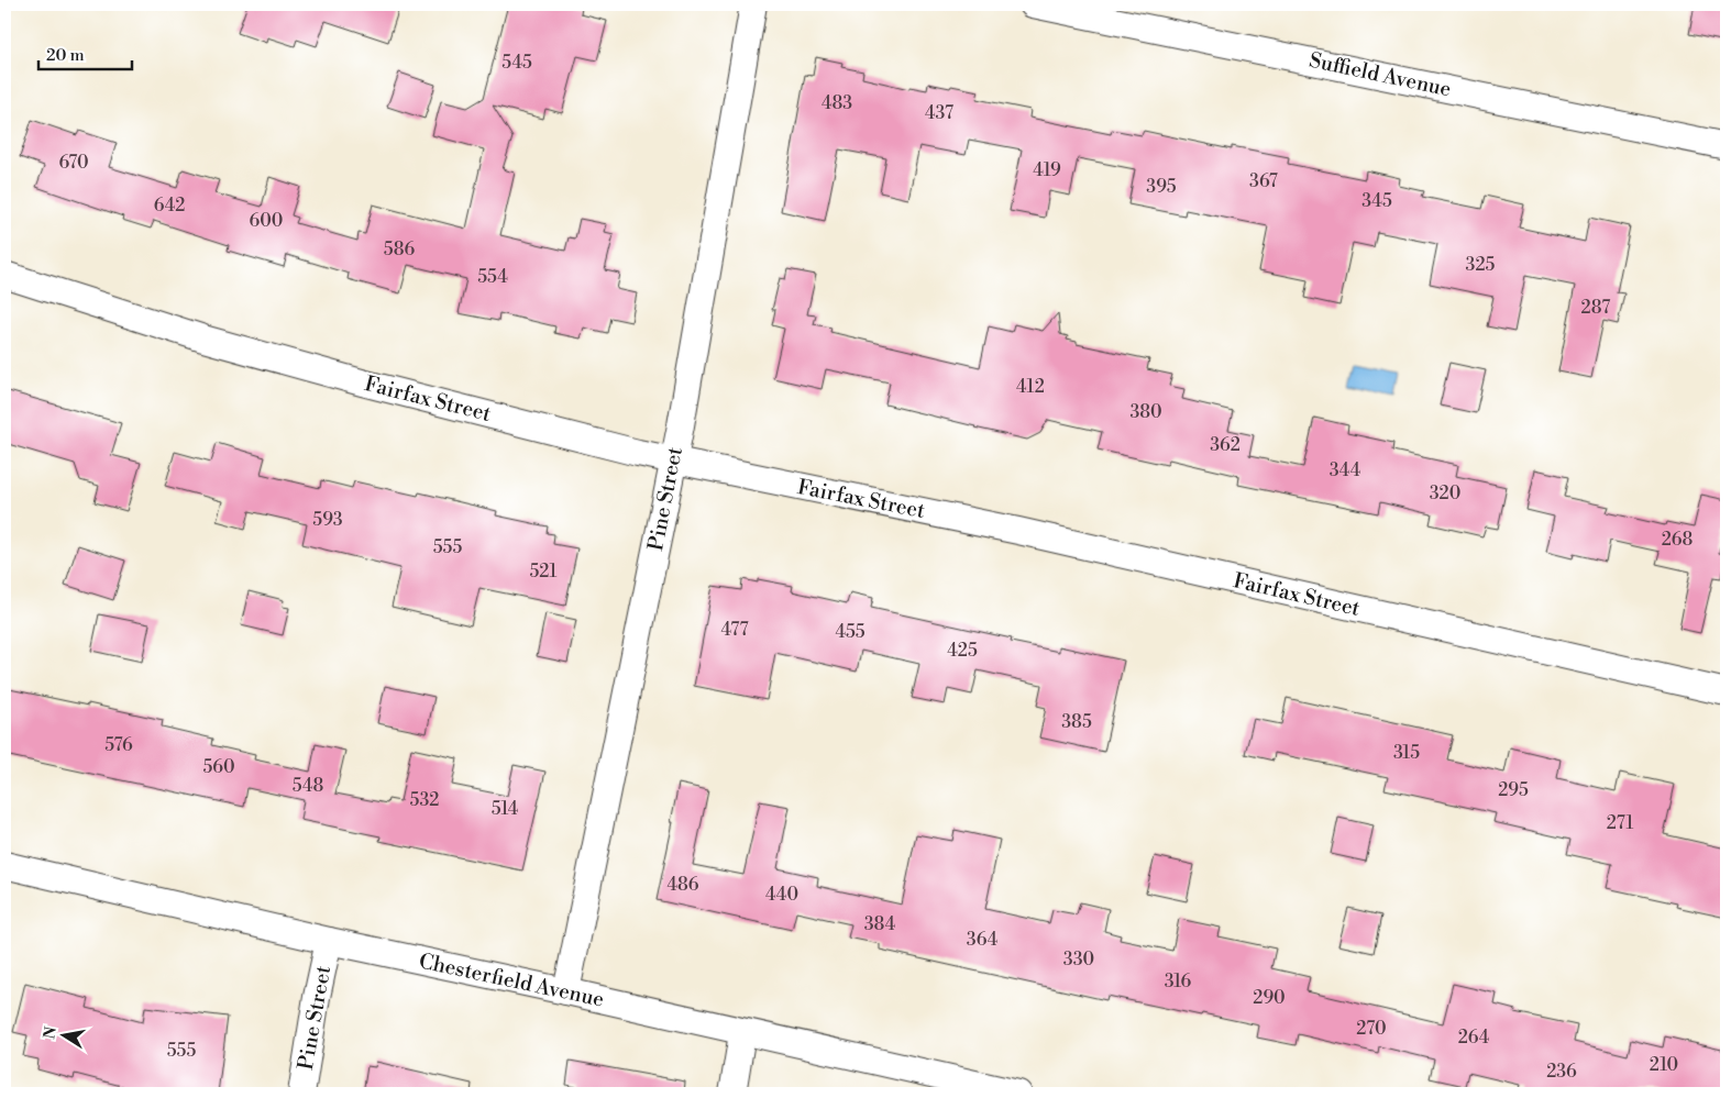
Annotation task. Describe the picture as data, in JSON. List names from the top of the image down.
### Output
{
  "streets": {
    "street": [
      "Suffield Avenue",
      "Fairfax Street",
      "Pine Street",
      "Chesterfield Avenue"
    ]
  },
  "crossings": [
    ["Fairfax Street", "Pine Street"],
    ["Pine Street", "Chesterfield Avenue"]
  ],
  "house_numbers": [
    "545",
    "483",
    "437",
    "670",
    "419",
    "367",
    "395",
    "345",
    "642",
    "600",
    "586",
    "325",
    "554",
    "287",
    "412",
    "380",
    "362",
    "344",
    "320",
    "593",
    "268",
    "555",
    "521",
    "477",
    "455",
    "425",
    "385",
    "576",
    "315",
    "560",
    "548",
    "295",
    "532",
    "514",
    "271",
    "486",
    "440",
    "384",
    "364",
    "330",
    "316",
    "290",
    "270",
    "264",
    "555",
    "210",
    "236"
  ],
  "scale_bar": "20 m",
  "north": "left"
}
